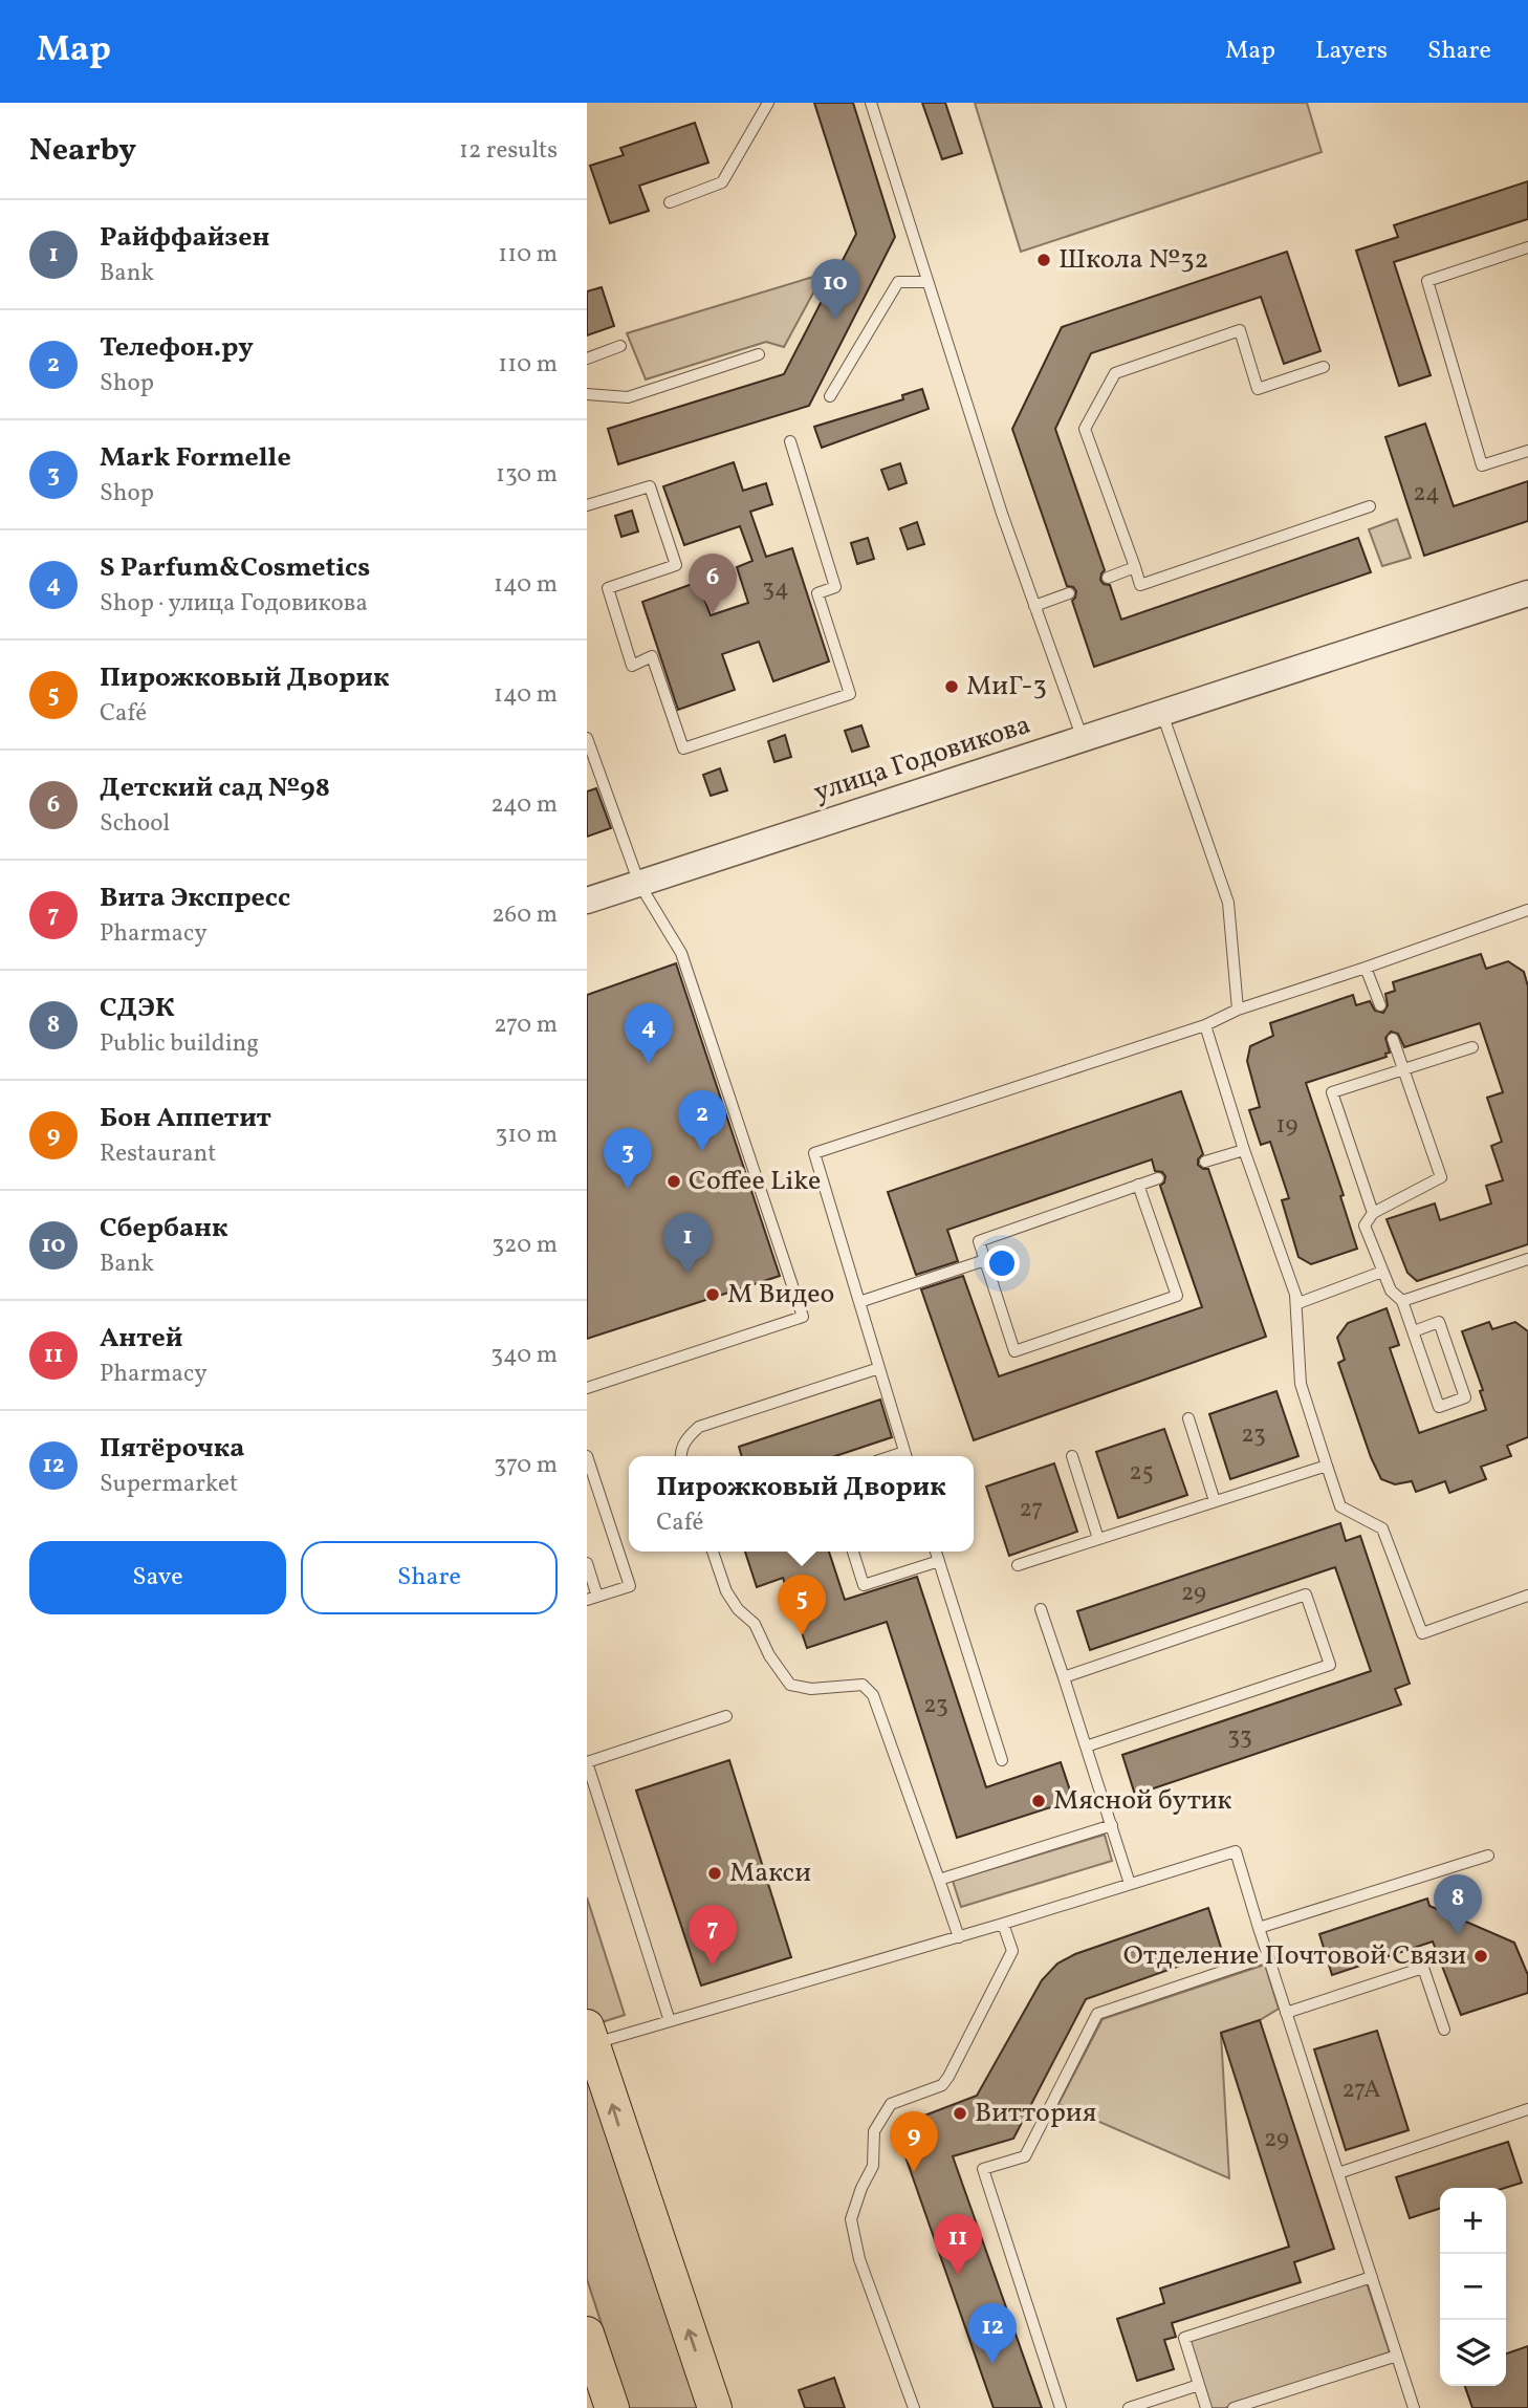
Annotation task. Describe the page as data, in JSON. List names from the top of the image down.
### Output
{
  "streets": {
    "street": ["улица Годовикова"]
  },
  "places": [
    "Школа №32",
    "МиГ-3",
    "Coffee Like",
    "М Видео",
    "Мясной бутик",
    "Макси",
    "Отделение Почтовой Связи",
    "Виттория"
  ],
  "house_numbers": [
    "24",
    "34",
    "19",
    "23",
    "25",
    "27",
    "29",
    "23",
    "33",
    "27А",
    "29"
  ],
  "page": {
    "header": "Map",
    "nav": ["Map", "Layers", "Share"],
    "heading": ["Nearby", "12 results"],
    "list": [
      {
        "mark": "1",
        "name": "Райффайзен",
        "note": "Bank",
        "value": "110 m"
      },
      {
        "mark": "2",
        "name": "Телефон.ру",
        "note": "Shop",
        "value": "110 m"
      },
      {
        "mark": "3",
        "name": "Mark Formelle",
        "note": "Shop",
        "value": "130 m"
      },
      {
        "mark": "4",
        "name": "S Parfum&Cosmetics",
        "note": "Shop · улица Годовикова",
        "value": "140 m"
      },
      {
        "mark": "5",
        "name": "Пирожковый Дворик",
        "note": "Café",
        "value": "140 m"
      },
      {
        "mark": "6",
        "name": "Детский сад №98",
        "note": "School",
        "value": "240 m"
      },
      {
        "mark": "7",
        "name": "Вита Экспресс",
        "note": "Pharmacy",
        "value": "260 m"
      },
      {
        "mark": "8",
        "name": "СДЭК",
        "note": "Public building",
        "value": "270 m"
      },
      {
        "mark": "9",
        "name": "Бон Аппетит",
        "note": "Restaurant",
        "value": "310 m"
      },
      {
        "mark": "10",
        "name": "Сбербанк",
        "note": "Bank",
        "value": "320 m"
      },
      {
        "mark": "11",
        "name": "Антей",
        "note": "Pharmacy",
        "value": "340 m"
      },
      {
        "mark": "12",
        "name": "Пятёрочка",
        "note": "Supermarket",
        "value": "370 m"
      }
    ],
    "pins": [
      "10",
      "6",
      "4",
      "2",
      "3",
      "1",
      "5",
      "8",
      "7",
      "9",
      "11",
      "12"
    ],
    "popup": ["Пирожковый Дворик", "Café"],
    "buttons": ["Save", "Share"],
    "map_buttons": ["+", "−"]
  }
}
